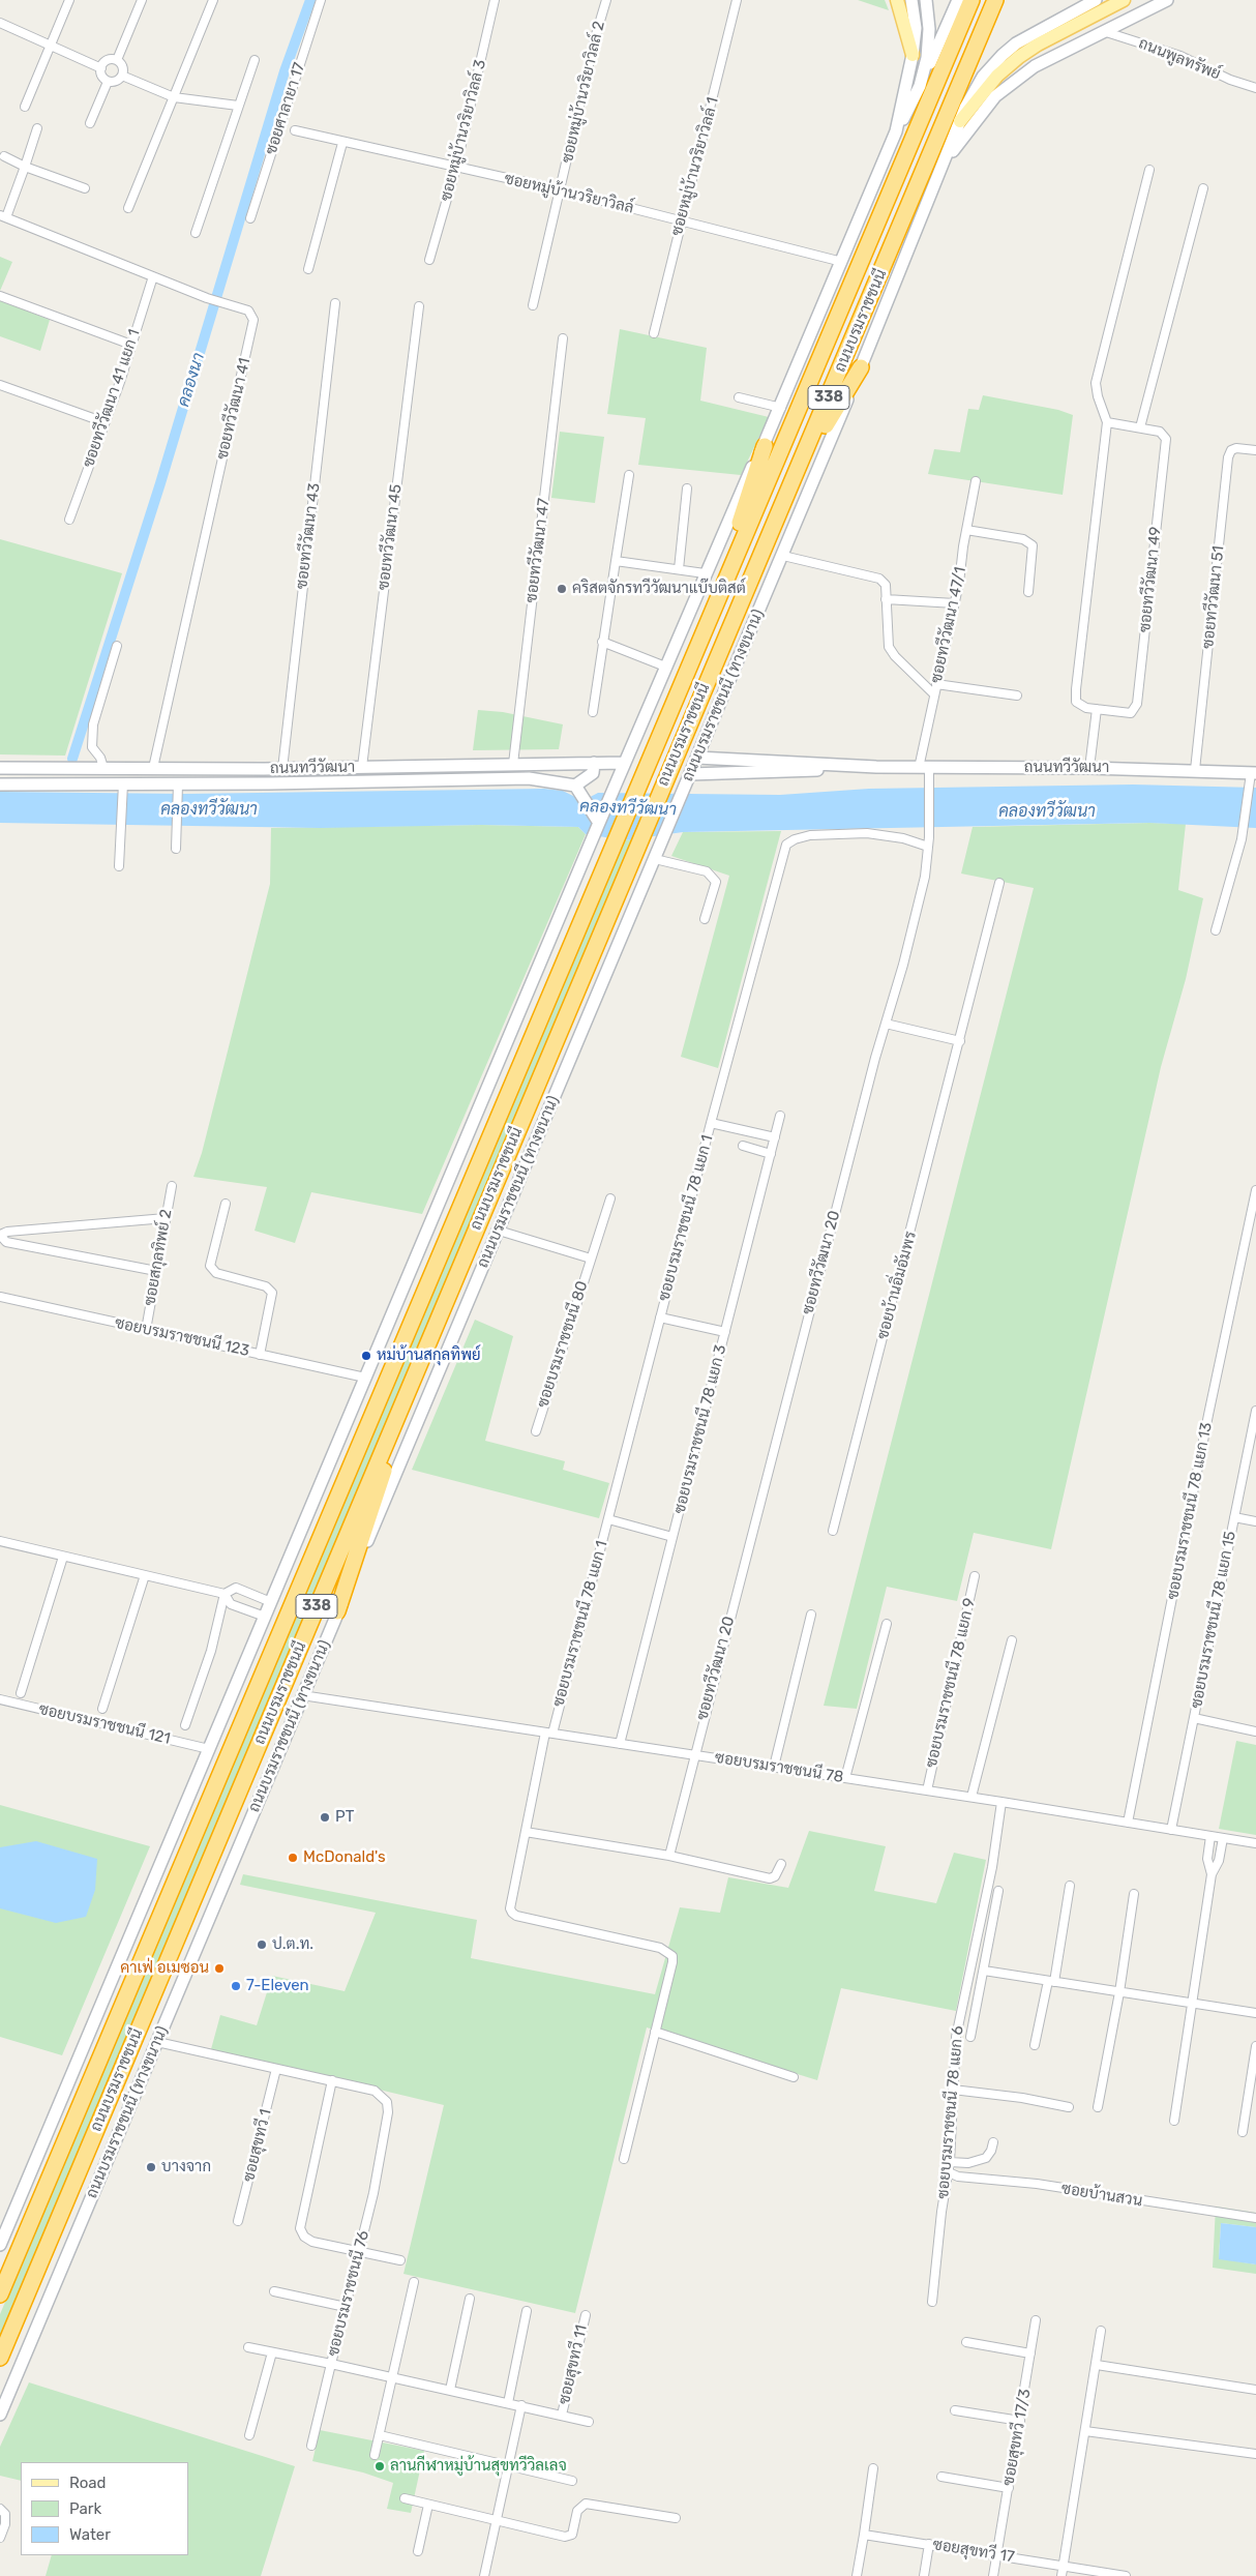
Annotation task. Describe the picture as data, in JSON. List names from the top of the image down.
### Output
{
  "streets": {
    "highway": ["ถนนบรมราชชนนี", "338"],
    "main road": ["ถนนบรมราชชนนี (ทางขนาน)", "ถนนทวีวัฒนา"],
    "street": [
      "ถนนพูลทรัพย์",
      "ซอยหมู่บ้านวริยาวิลล์ 2",
      "ซอยศาลายา 17",
      "ซอยหมู่บ้านวริยาวิลล์ 3",
      "ซอยหมู่บ้านวริยาวิลล์ 1",
      "ซอยหมู่บ้านวริยาวิลล์",
      "ซอยทวีวัฒนา 41 แยก 1",
      "ซอยทวีวัฒนา 41",
      "ซอยทวีวัฒนา 43",
      "ซอยทวีวัฒนา 45",
      "ซอยทวีวัฒนา 47",
      "ซอยทวีวัฒนา 49",
      "ซอยทวีวัฒนา 51",
      "ซอยทวีวัฒนา 47/1",
      "ซอยบรมราชชนนี 78 แยก 1",
      "ซอยสกุลทิพย์ 2",
      "ซอยทวีวัฒนา 20",
      "ซอยบ้านอิ่มอัมพร",
      "ซอยบรมราชชนนี 123",
      "ซอยบรมราชชนนี 80",
      "ซอยบรมราชชนนี 78 แยก 3",
      "ซอยบรมราชชนนี 78 แยก 13",
      "ซอยบรมราชชนนี 78 แยก 15",
      "ซอยบรมราชชนนี 78 แยก 9",
      "ซอยบรมราชชนนี 121",
      "ซอยบรมราชชนนี 78",
      "ซอยบรมราชชนนี 78 แยก 6",
      "ซอยสุขทวี 1",
      "ซอยบ้านสวน",
      "ซอยบรมราชชนนี 76",
      "ซอยสุขทวี 11",
      "ซอยสุขทวี 17/3",
      "ซอยสุขทวี 17"
    ]
  },
  "crossings": [
    ["ซอยหมู่บ้านวริยาวิลล์ 2", "ซอยหมู่บ้านวริยาวิลล์"],
    ["ซอยหมู่บ้านวริยาวิลล์ 3", "ซอยหมู่บ้านวริยาวิลล์"],
    ["ซอยหมู่บ้านวริยาวิลล์ 1", "ซอยหมู่บ้านวริยาวิลล์"],
    ["338", "ถนนทวีวัฒนา"],
    ["338", "ซอยบรมราชชนนี 123"],
    ["338", "ซอยบรมราชชนนี 121"],
    ["ซอยทวีวัฒนา 41 แยก 1", "ซอยทวีวัฒนา 41"],
    ["ซอยทวีวัฒนา 41", "ถนนทวีวัฒนา"],
    ["ซอยทวีวัฒนา 43", "ถนนทวีวัฒนา"],
    ["ซอยทวีวัฒนา 45", "ถนนทวีวัฒนา"],
    ["ซอยทวีวัฒนา 47", "ถนนทวีวัฒนา"],
    ["ซอยทวีวัฒนา 51", "ถนนทวีวัฒนา"],
    ["ซอยทวีวัฒนา 47/1", "ถนนทวีวัฒนา"],
    ["ซอยทวีวัฒนา 47/1", "ซอยทวีวัฒนา 20"],
    ["ถนนบรมราชชนนี (ทางขนาน)", "ถนนทวีวัฒนา"],
    ["ถนนบรมราชชนนี (ทางขนาน)", "ซอยบรมราชชนนี 78"],
    ["ถนนบรมราชชนนี (ทางขนาน)", "ซอยบรมราชชนนี 76"],
    ["ถนนทวีวัฒนา", "ซอยทวีวัฒนา 20"],
    ["ซอยบรมราชชนนี 78 แยก 1", "ซอยทวีวัฒนา 20"],
    ["ซอยบรมราชชนนี 78 แยก 1", "ซอยบรมราชชนนี 78"],
    ["ซอยสกุลทิพย์ 2", "ซอยบรมราชชนนี 123"],
    ["ซอยทวีวัฒนา 20", "ซอยบรมราชชนนี 78"],
    ["ซอยบรมราชชนนี 78 แยก 3", "ซอยบรมราชชนนี 78"],
    ["ซอยบรมราชชนนี 78 แยก 13", "ซอยบรมราชชนนี 78"],
    ["ซอยบรมราชชนนี 78 แยก 15", "ซอยบรมราชชนนี 78"],
    ["ซอยบรมราชชนนี 78 แยก 9", "ซอยบรมราชชนนี 78"],
    ["ซอยบรมราชชนนี 78", "ซอยบรมราชชนนี 78 แยก 6"],
    ["ซอยบรมราชชนนี 78 แยก 6", "ซอยบ้านสวน"],
    ["ซอยสุขทวี 1", "ซอยบรมราชชนนี 76"],
    ["ซอยบรมราชชนนี 76", "ซอยสุขทวี 11"],
    ["ซอยสุขทวี 17/3", "ซอยสุขทวี 17"]
  ],
  "water": ["คลองนา", "คลองทวีวัฒนา"],
  "places": [
    "คริสตจักรทวีวัฒนาแบ๊บติสต์",
    "หม่บ้านสกุลทิพย์",
    "PT",
    "McDonald's",
    "ป.ต.ท.",
    "คาเฟ่ อเมซอน",
    "7-Eleven",
    "บางจาก",
    "ลานกีฬาหมู่บ้านสุขทวีวิลเลจ"
  ],
  "legend": ["Road", "Park", "Water"]
}
